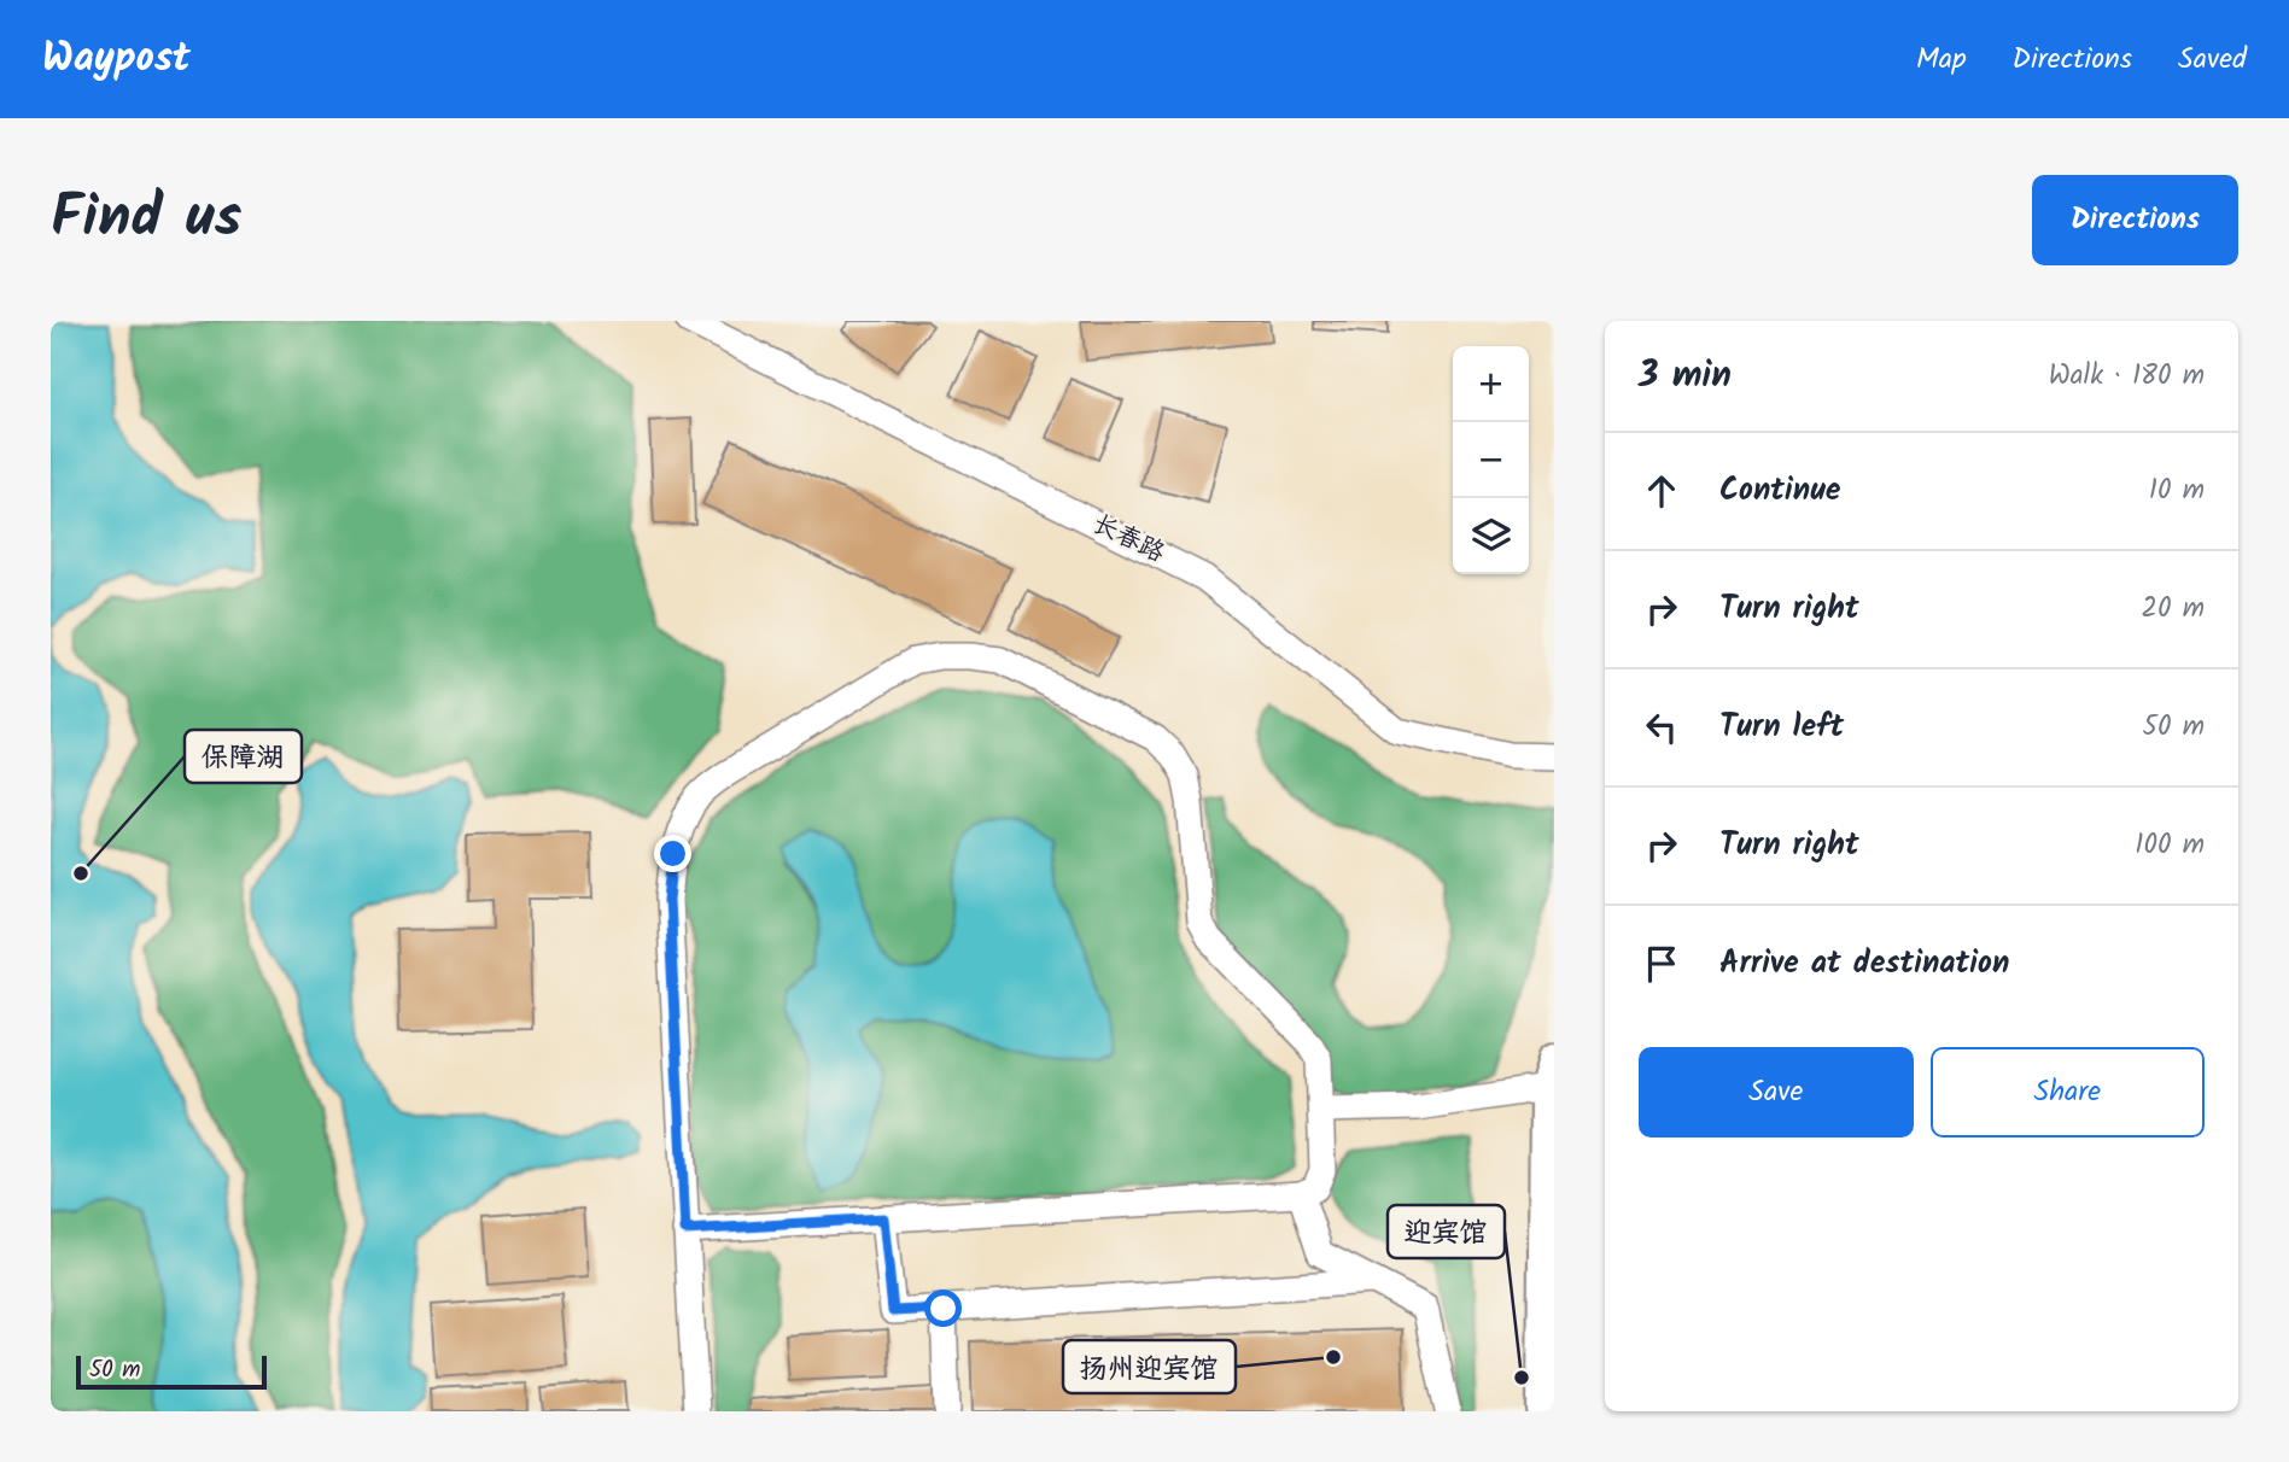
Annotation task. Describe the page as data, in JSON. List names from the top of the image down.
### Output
{
  "streets": {
    "street": ["长春路"]
  },
  "places": ["保障湖", "扬州迎宾馆", "迎宾馆"],
  "scale_bar": "50 m",
  "page": {
    "header": "Waypost",
    "nav": ["Map", "Directions", "Saved"],
    "title": "Find us",
    "buttons": [
      "Directions",
      ["Save", "Share"]
    ],
    "heading": ["3 min", "Walk · 180 m"],
    "map_buttons": ["+", "−"],
    "list": [
      ["Continue", "10 m"],
      ["Turn right", "20 m"],
      ["Turn left", "50 m"],
      ["Turn right", "100 m"],
      "Arrive at destination"
    ],
    "scale": "50 m"
  }
}
